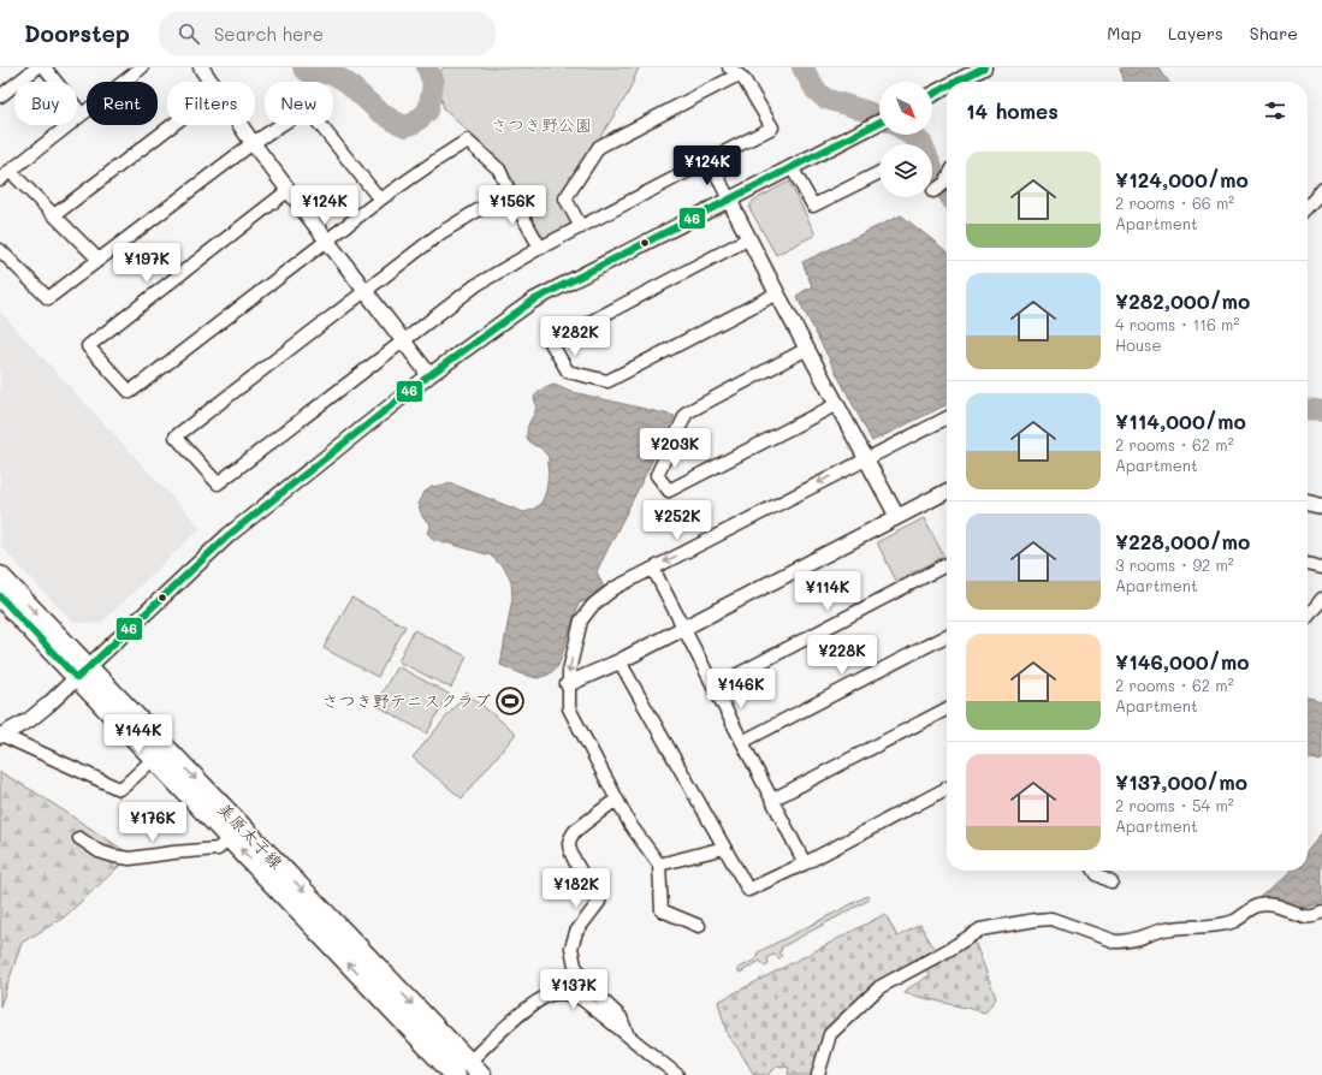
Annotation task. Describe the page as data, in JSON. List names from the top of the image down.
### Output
{
  "streets": {
    "main road": ["美原太子線"]
  },
  "parks": ["さつき野公園"],
  "places": {
    "sports": ["さつき野テニスクラブ"]
  },
  "lines": ["transit line 46"],
  "north": "bottom right",
  "page": {
    "header": "Doorstep",
    "search": "Search here",
    "nav": ["Map", "Layers", "Share"],
    "chip": [
      "Buy",
      "Rent",
      "Filters",
      "New"
    ],
    "heading": "14 homes",
    "list": [
      {
        "name": "¥124,000/mo",
        "note": "2 rooms · 66 m² · Apartment"
      },
      {
        "name": "¥282,000/mo",
        "note": "4 rooms · 116 m² · House"
      },
      {
        "name": "¥114,000/mo",
        "note": "2 rooms · 62 m² · Apartment"
      },
      {
        "name": "¥228,000/mo",
        "note": "3 rooms · 92 m² · Apartment"
      },
      {
        "name": "¥146,000/mo",
        "note": "2 rooms · 62 m² · Apartment"
      },
      {
        "name": "¥137,000/mo",
        "note": "2 rooms · 54 m² · Apartment"
      }
    ],
    "price": [
      "¥124K",
      "¥124K",
      "¥156K",
      "¥197K",
      "¥282K",
      "¥203K",
      "¥252K",
      "¥114K",
      "¥228K",
      "¥146K",
      "¥144K",
      "¥176K",
      "¥182K",
      "¥137K"
    ]
  }
}
